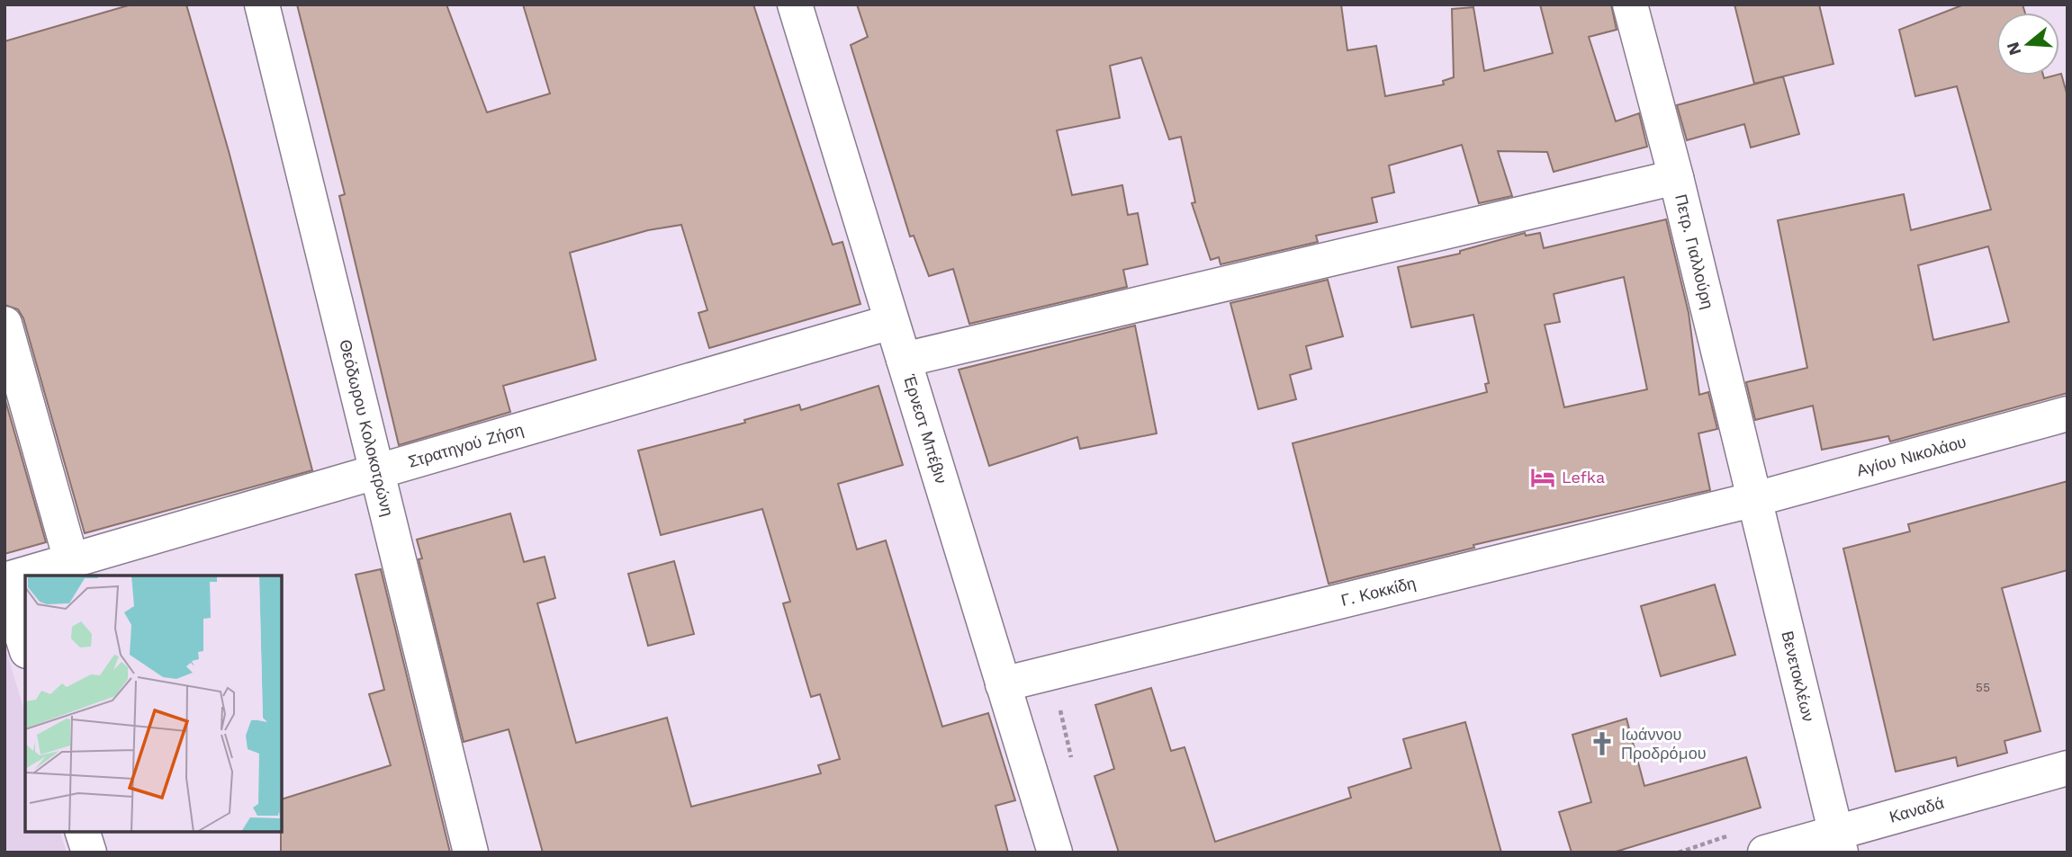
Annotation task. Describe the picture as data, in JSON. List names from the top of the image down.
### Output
{
  "streets": {
    "street": [
      "Πετρ. Γιαλλούρη",
      "Έρνεστ Μπέβιν",
      "Θεόδωρου Κολοκοτρώνη",
      "Στρατηγού Ζήση",
      "Αγίου Νικολάου",
      "Γ. Κοκκίδη",
      "Βενετοκλέων",
      "Καναδά"
    ]
  },
  "crossings": [
    ["Πετρ. Γιαλλούρη", "Αγίου Νικολάου"],
    ["Πετρ. Γιαλλούρη", "Γ. Κοκκίδη"],
    ["Πετρ. Γιαλλούρη", "Βενετοκλέων"],
    ["Έρνεστ Μπέβιν", "Στρατηγού Ζήση"],
    ["Έρνεστ Μπέβιν", "Γ. Κοκκίδη"],
    ["Θεόδωρου Κολοκοτρώνη", "Στρατηγού Ζήση"],
    ["Αγίου Νικολάου", "Γ. Κοκκίδη"],
    ["Αγίου Νικολάου", "Βενετοκλέων"],
    ["Γ. Κοκκίδη", "Βενετοκλέων"],
    ["Βενετοκλέων", "Καναδά"]
  ],
  "places": {
    "hotel": ["Lefka"],
    "church": ["Ιωάννου Προδρόμου"]
  },
  "house_numbers": ["55"],
  "north": "left"
}
